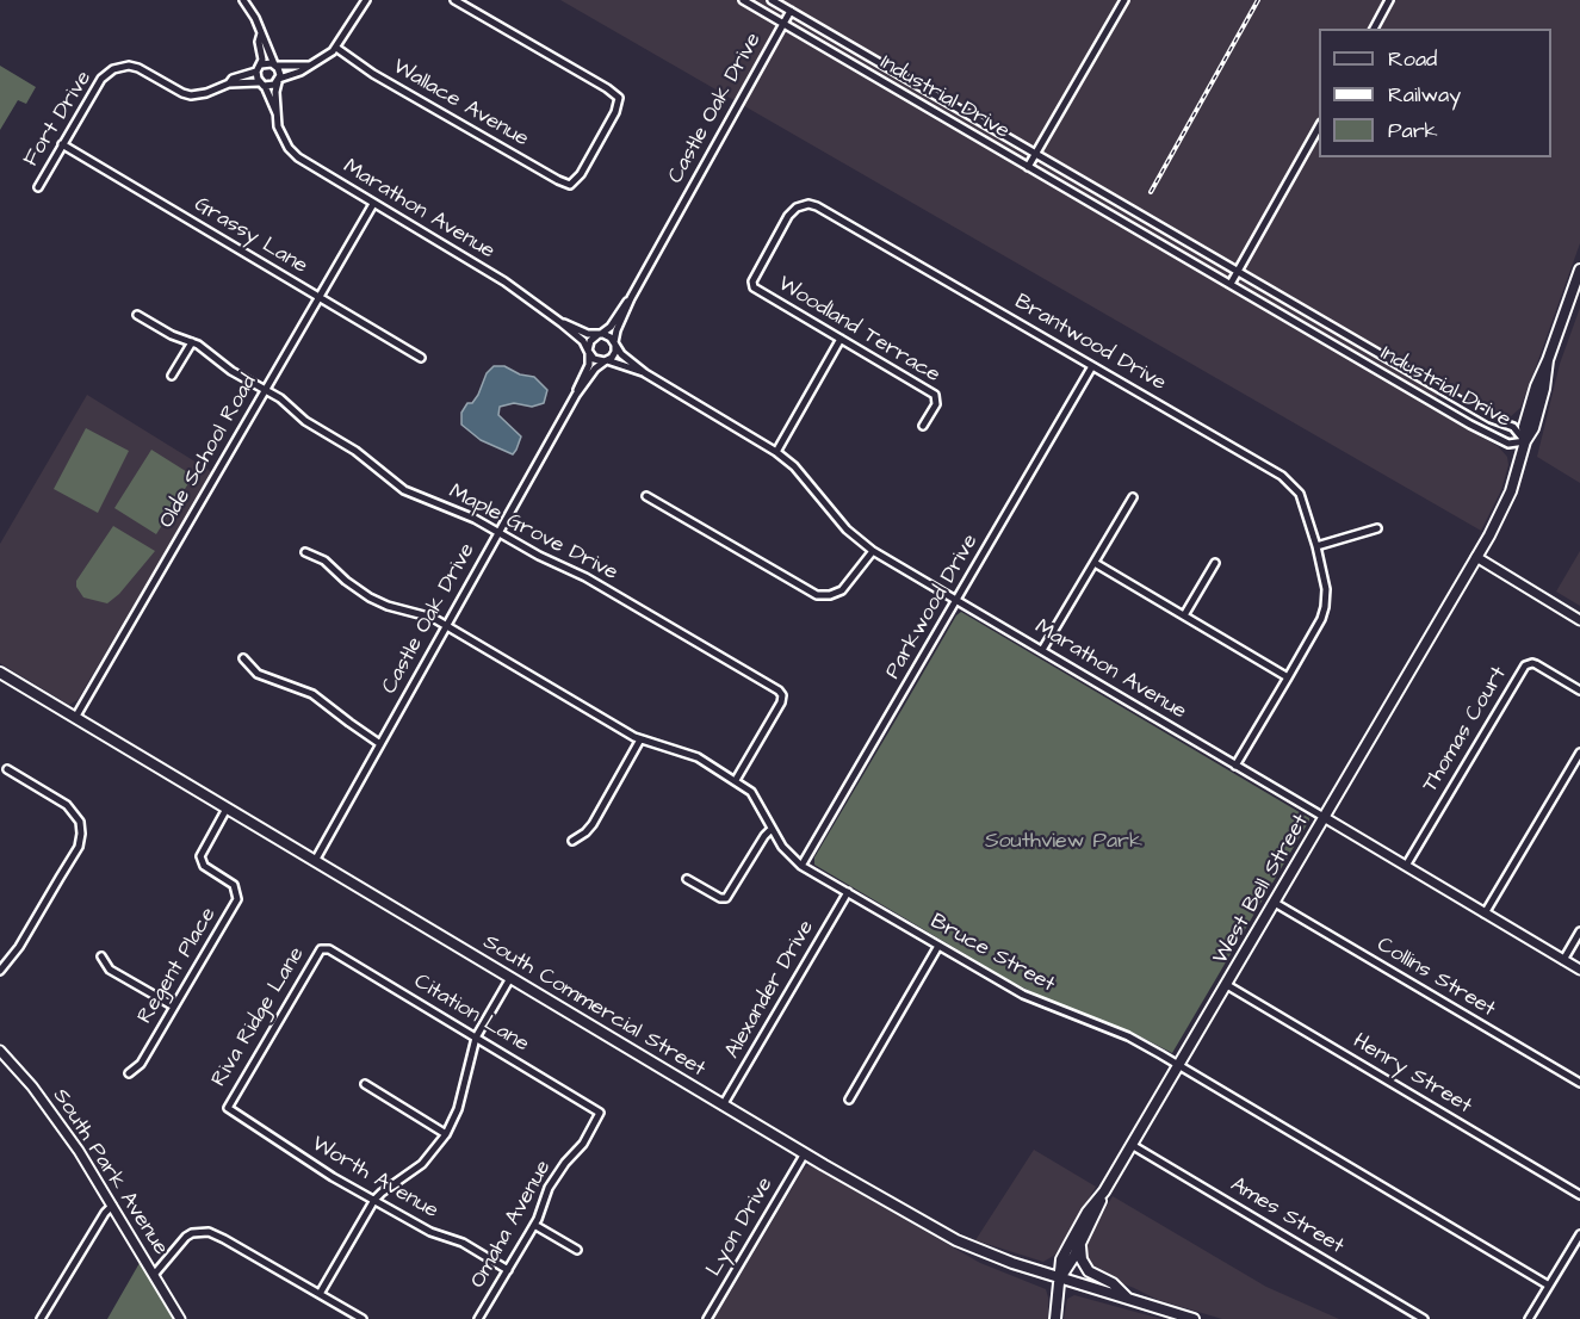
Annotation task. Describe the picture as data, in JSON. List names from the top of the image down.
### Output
{
  "streets": {
    "main road": ["West Bell Street", "South Commercial Street"],
    "street": [
      "Industrial Drive",
      "Wallace Avenue",
      "Castle Oak Drive",
      "Fort Drive",
      "Marathon Avenue",
      "Grassy Lane",
      "Woodland Terrace",
      "Brantwood Drive",
      "Olde School Road",
      "Maple Grove Drive",
      "Parkwood Drive",
      "Thomas Court",
      "Bruce Street",
      "Regent Place",
      "Collins Street",
      "Alexander Drive",
      "Citation Lane",
      "Riva Ridge Lane",
      "Henry Street",
      "South Park Avenue",
      "Worth Avenue",
      "Ames Street",
      "Omaha Avenue",
      "Lyon Drive"
    ]
  },
  "crossings": [
    ["Industrial Drive", "Castle Oak Drive"],
    ["Castle Oak Drive", "Marathon Avenue"],
    ["Castle Oak Drive", "Maple Grove Drive"],
    ["Castle Oak Drive", "Bruce Street"],
    ["Castle Oak Drive", "South Commercial Street"],
    ["Fort Drive", "Marathon Avenue"],
    ["Fort Drive", "Grassy Lane"],
    ["Marathon Avenue", "Brantwood Drive"],
    ["Marathon Avenue", "Olde School Road"],
    ["Marathon Avenue", "Parkwood Drive"],
    ["Marathon Avenue", "Thomas Court"],
    ["Marathon Avenue", "West Bell Street"],
    ["Grassy Lane", "Olde School Road"],
    ["Woodland Terrace", "Brantwood Drive"],
    ["Brantwood Drive", "Parkwood Drive"],
    ["Olde School Road", "Maple Grove Drive"],
    ["Olde School Road", "South Commercial Street"],
    ["Maple Grove Drive", "Bruce Street"],
    ["Parkwood Drive", "Bruce Street"],
    ["West Bell Street", "Bruce Street"],
    ["West Bell Street", "Collins Street"],
    ["West Bell Street", "South Commercial Street"],
    ["West Bell Street", "Henry Street"],
    ["West Bell Street", "Ames Street"],
    ["Bruce Street", "Alexander Drive"],
    ["Regent Place", "South Commercial Street"],
    ["Alexander Drive", "South Commercial Street"],
    ["South Commercial Street", "Lyon Drive"],
    ["Citation Lane", "Riva Ridge Lane"],
    ["Citation Lane", "Omaha Avenue"],
    ["Riva Ridge Lane", "Worth Avenue"],
    ["Worth Avenue", "Omaha Avenue"]
  ],
  "parks": ["Southview Park"],
  "legend": ["Road", "Railway", "Park"]
}
